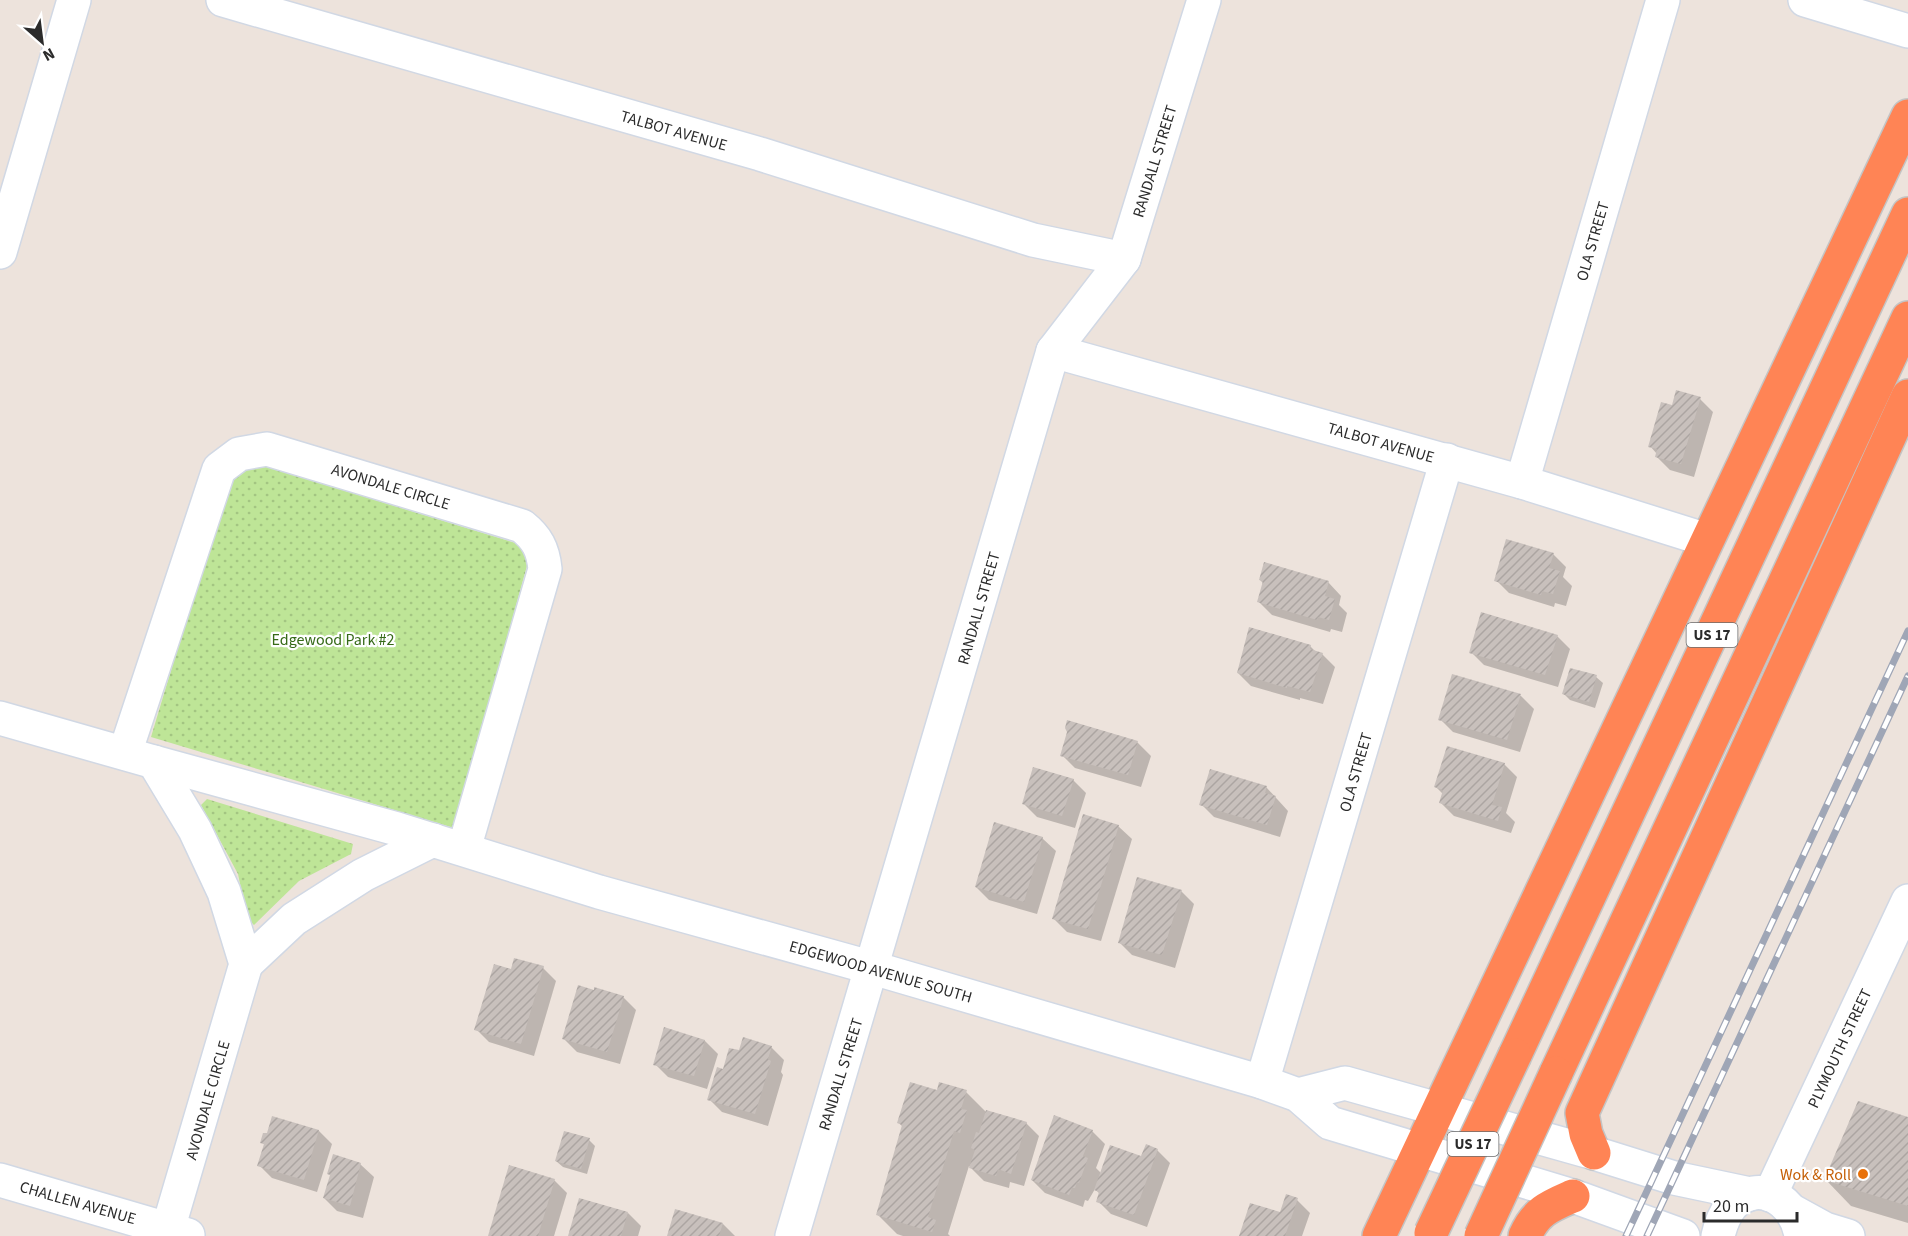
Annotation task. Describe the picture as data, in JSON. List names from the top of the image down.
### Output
{
  "streets": {
    "highway": ["US 17"],
    "street": [
      "TALBOT AVENUE",
      "RANDALL STREET",
      "OLA STREET",
      "AVONDALE CIRCLE",
      "EDGEWOOD AVENUE SOUTH",
      "PLYMOUTH STREET",
      "CHALLEN AVENUE"
    ]
  },
  "crossings": [
    ["TALBOT AVENUE", "RANDALL STREET"],
    ["TALBOT AVENUE", "OLA STREET"],
    ["RANDALL STREET", "EDGEWOOD AVENUE SOUTH"],
    ["OLA STREET", "EDGEWOOD AVENUE SOUTH"],
    ["AVONDALE CIRCLE", "EDGEWOOD AVENUE SOUTH"],
    ["AVONDALE CIRCLE", "CHALLEN AVENUE"]
  ],
  "parks": ["Edgewood Park #2"],
  "places": ["Wok & Roll"],
  "scale_bar": "20 m",
  "north": "bottom right"
}
